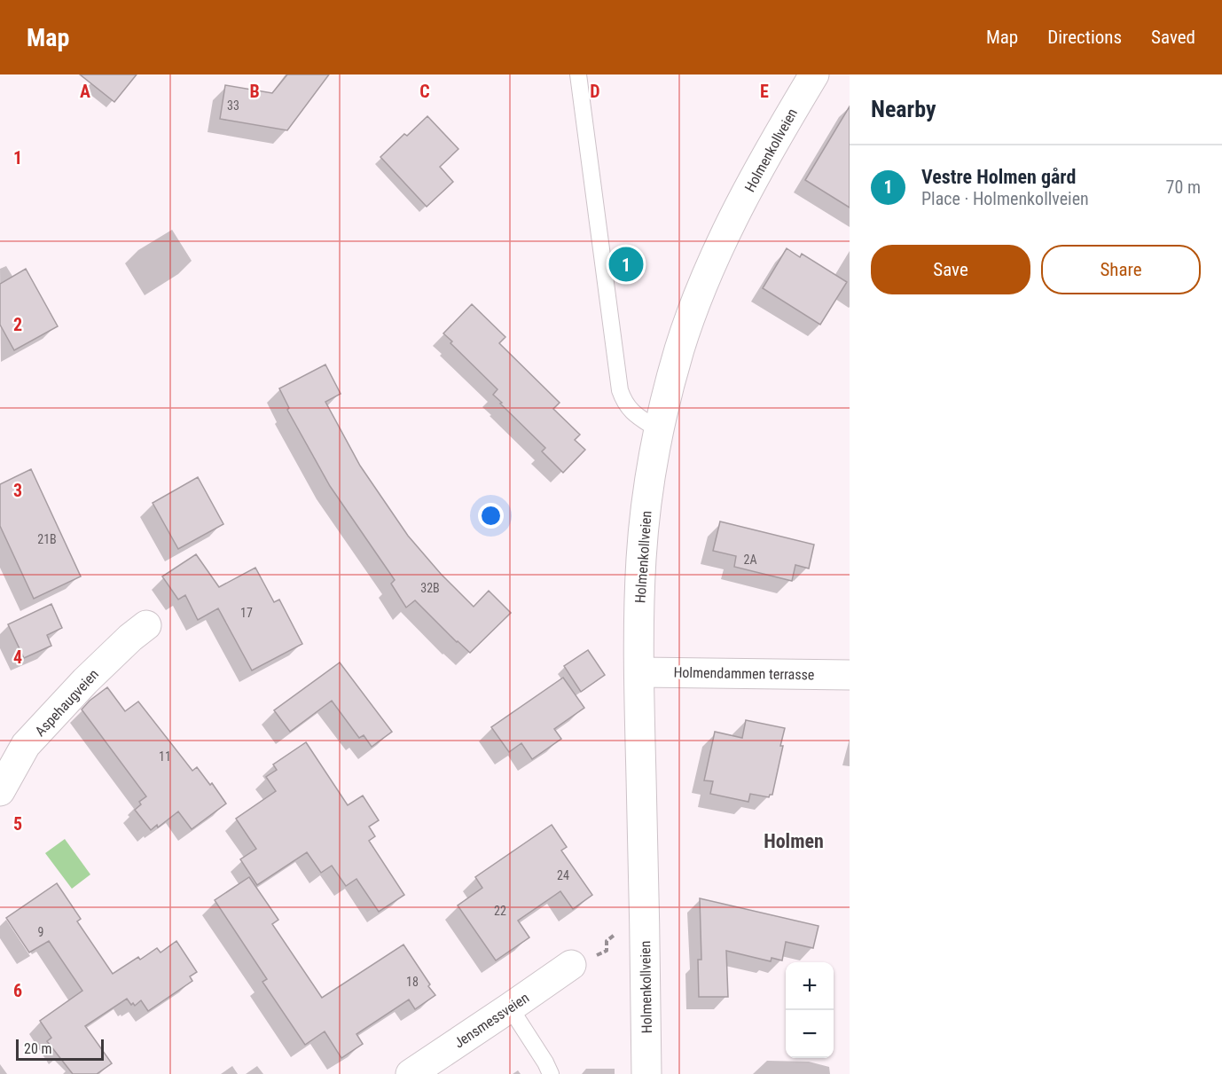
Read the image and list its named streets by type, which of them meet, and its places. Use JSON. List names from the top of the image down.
{
  "streets": {
    "main road": [
      "Holmenkollveien",
      "Holmendammen terrasse",
      "Aspehaugveien",
      "Jensmessveien"
    ]
  },
  "crossings": [
    ["Holmenkollveien", "Holmendammen terrasse"]
  ],
  "districts": ["Holmen"],
  "house_numbers": [
    "33",
    "21B",
    "2A",
    "32B",
    "17",
    "11",
    "24",
    "22",
    "9",
    "18"
  ],
  "scale_bar": "20 m",
  "page": {
    "header": "Map",
    "nav": ["Map", "Directions", "Saved"],
    "heading": "Nearby",
    "list": [
      {
        "mark": "1",
        "name": "Vestre Holmen gård",
        "note": "Place · Holmenkollveien",
        "value": "70 m"
      }
    ],
    "buttons": ["Save", "Share"],
    "pins": "1",
    "map_buttons": ["+", "−"],
    "scale": "20 m"
  },
  "grid": {
    "columns": [
      "A",
      "B",
      "C",
      "D",
      "E"
    ],
    "rows": [
      "1",
      "2",
      "3",
      "4",
      "5",
      "6"
    ]
  }
}
